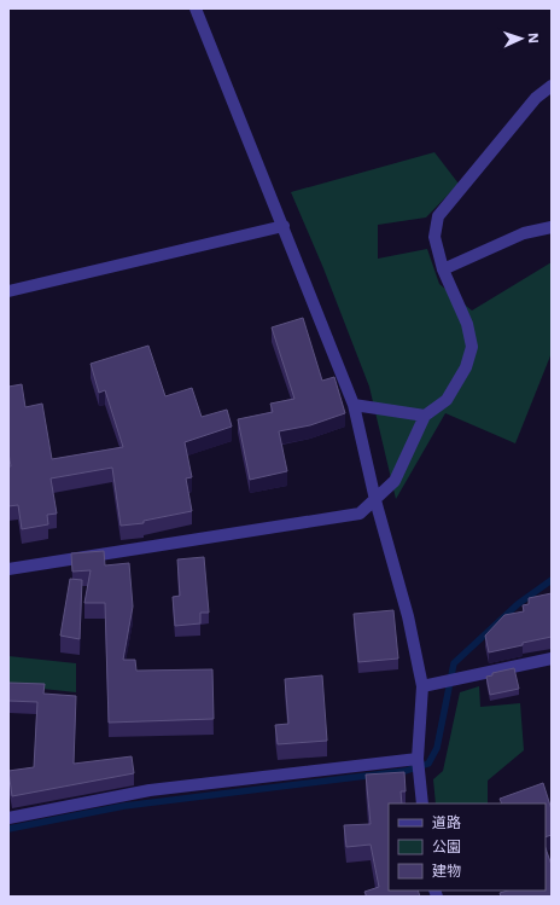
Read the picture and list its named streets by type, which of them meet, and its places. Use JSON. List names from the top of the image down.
{
  "legend": ["道路", "公園", "建物"],
  "north": "right"
}
